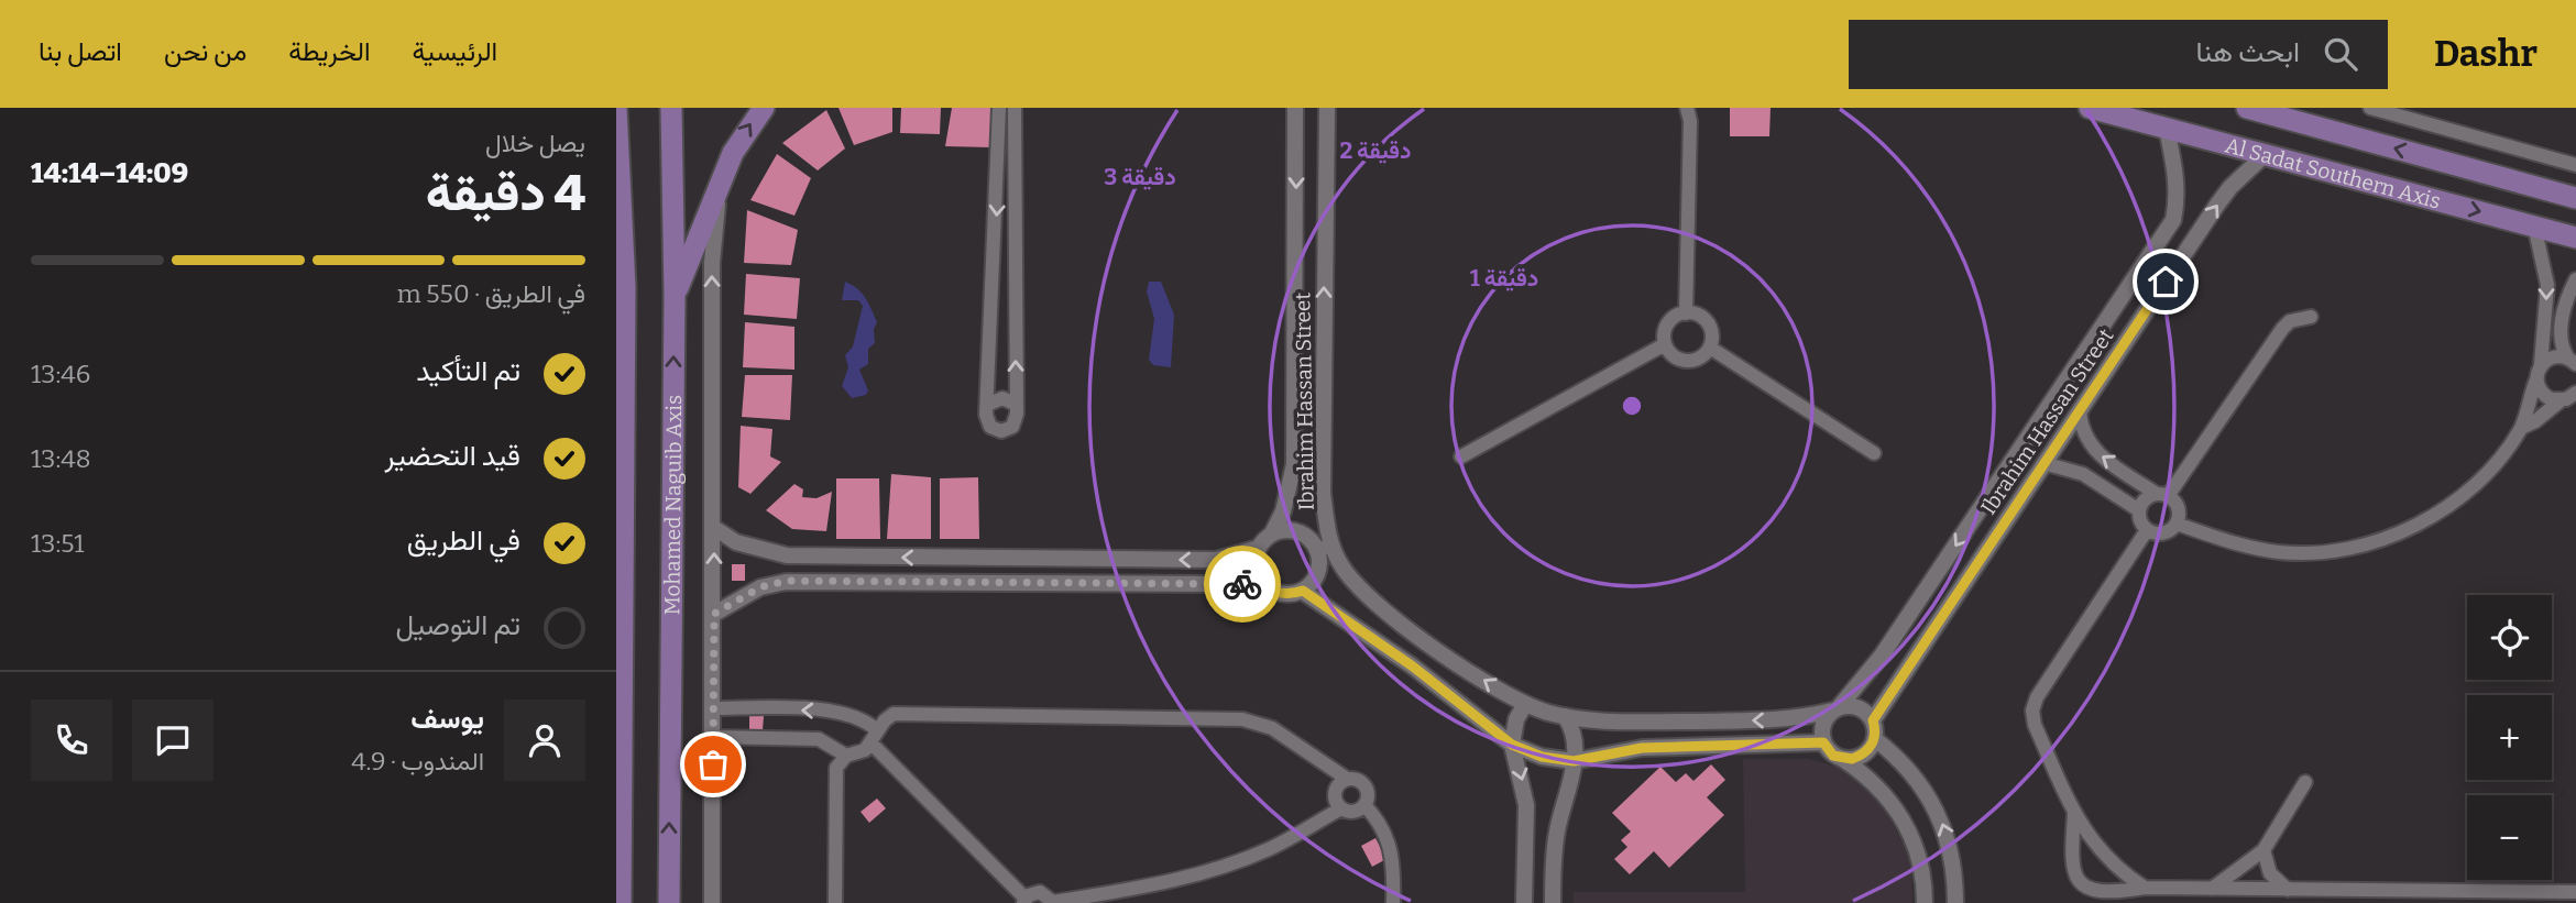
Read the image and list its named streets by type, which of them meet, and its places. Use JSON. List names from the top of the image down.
{
  "streets": {
    "main road": ["Al Sadat Southern Axis", "Mohamed Naguib Axis"],
    "street": ["Ibrahim Hassan Street"]
  },
  "crossings": [
    ["Al Sadat Southern Axis", "Ibrahim Hassan Street"]
  ],
  "page": {
    "header": "Dashr",
    "search": "ابحث هنا",
    "nav": [
      "الرئيسية",
      "الخريطة",
      "من نحن",
      "اتصل بنا"
    ],
    "heading": ["4 دقيقة", "يصل خلال", "14:09–14:14"],
    "panel": ["يوسف", "المندوب · 4.9"],
    "bar": "في الطريق · 550 m",
    "list": [
      ["تم التأكيد", "13:46"],
      ["قيد التحضير", "13:48"],
      ["في الطريق", "13:51"],
      "تم التوصيل"
    ],
    "map_buttons": ["+", "−"]
  },
  "rings": ["2 دقيقة", "3 دقيقة", "1 دقيقة"]
}
